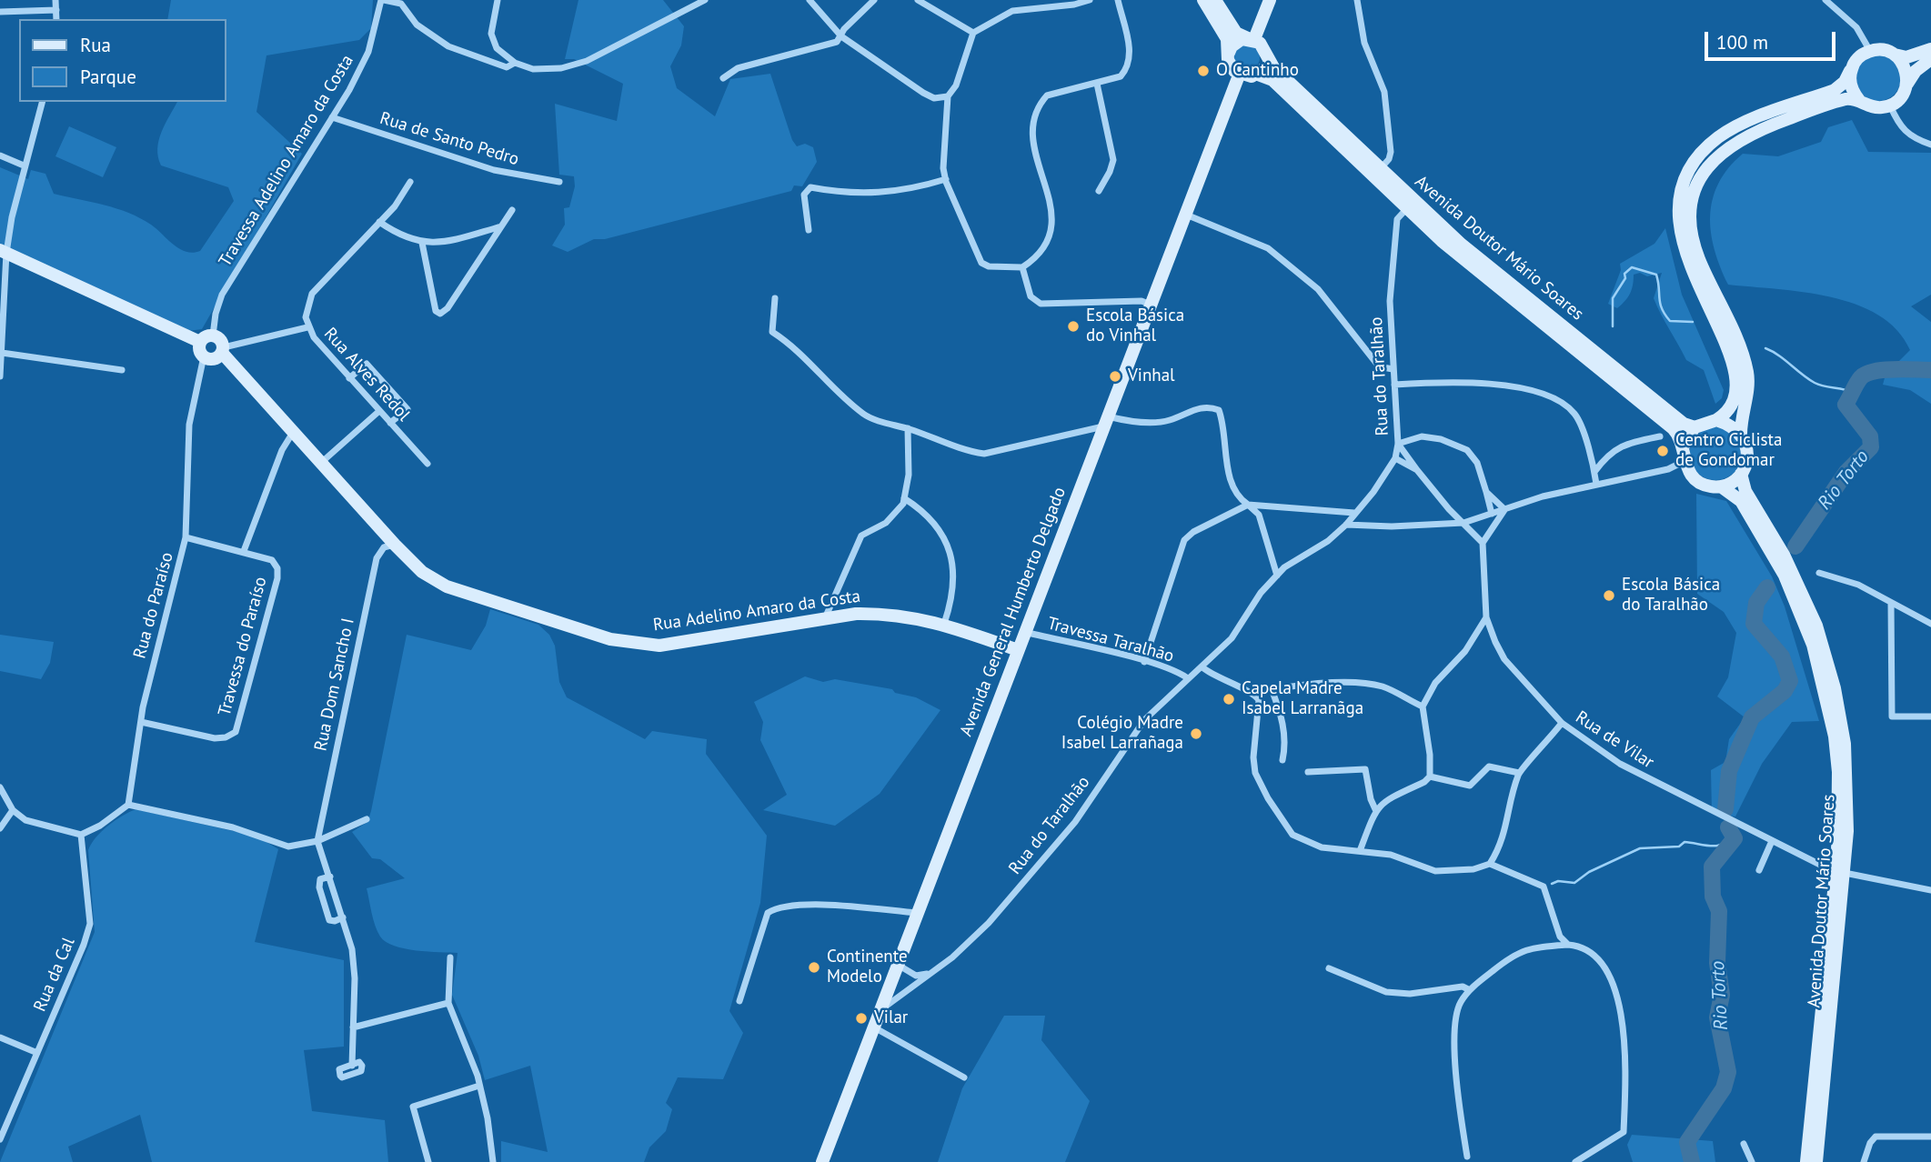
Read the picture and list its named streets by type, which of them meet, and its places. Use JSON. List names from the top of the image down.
{
  "streets": {
    "main road": ["Avenida Doutor Mário Soares", "Rua Adelino Amaro da Costa", "Avenida General Humberto Delgado"],
    "street": [
      "Rua de Santo Pedro",
      "Travessa Adelino Amaro da Costa",
      "Rua Alves Redol",
      "Rua do Taralhão",
      "Rua do Paraíso",
      "Travessa Taralhão",
      "Travessa do Paraíso",
      "Rua Dom Sancho I",
      "Rua de Vilar",
      "Rua da Cal"
    ]
  },
  "crossings": [
    ["Rua de Santo Pedro", "Travessa Adelino Amaro da Costa"],
    ["Travessa Adelino Amaro da Costa", "Rua do Paraíso"],
    ["Travessa Adelino Amaro da Costa", "Rua Adelino Amaro da Costa"],
    ["Avenida Doutor Mário Soares", "Rua do Taralhão"],
    ["Avenida Doutor Mário Soares", "Avenida General Humberto Delgado"],
    ["Avenida Doutor Mário Soares", "Rua de Vilar"],
    ["Rua do Taralhão", "Avenida General Humberto Delgado"],
    ["Rua do Taralhão", "Travessa Taralhão"],
    ["Rua do Paraíso", "Rua Adelino Amaro da Costa"],
    ["Rua do Paraíso", "Travessa do Paraíso"],
    ["Rua Adelino Amaro da Costa", "Avenida General Humberto Delgado"],
    ["Rua Adelino Amaro da Costa", "Rua Dom Sancho I"],
    ["Avenida General Humberto Delgado", "Travessa Taralhão"]
  ],
  "water": ["Rio Torto"],
  "places": [
    "O Cantinho",
    "Escola Básica do Vinhal",
    "Vinhal",
    "Centro Ciclista de Gondomar",
    "Escola Básica do Taralhão",
    "Capela Madre Isabel Larranãga",
    "Colégio Madre Isabel Larrañaga",
    "Continente Modelo",
    "Vilar"
  ],
  "legend": ["Rua", "Parque"],
  "scale_bar": "100 m"
}
